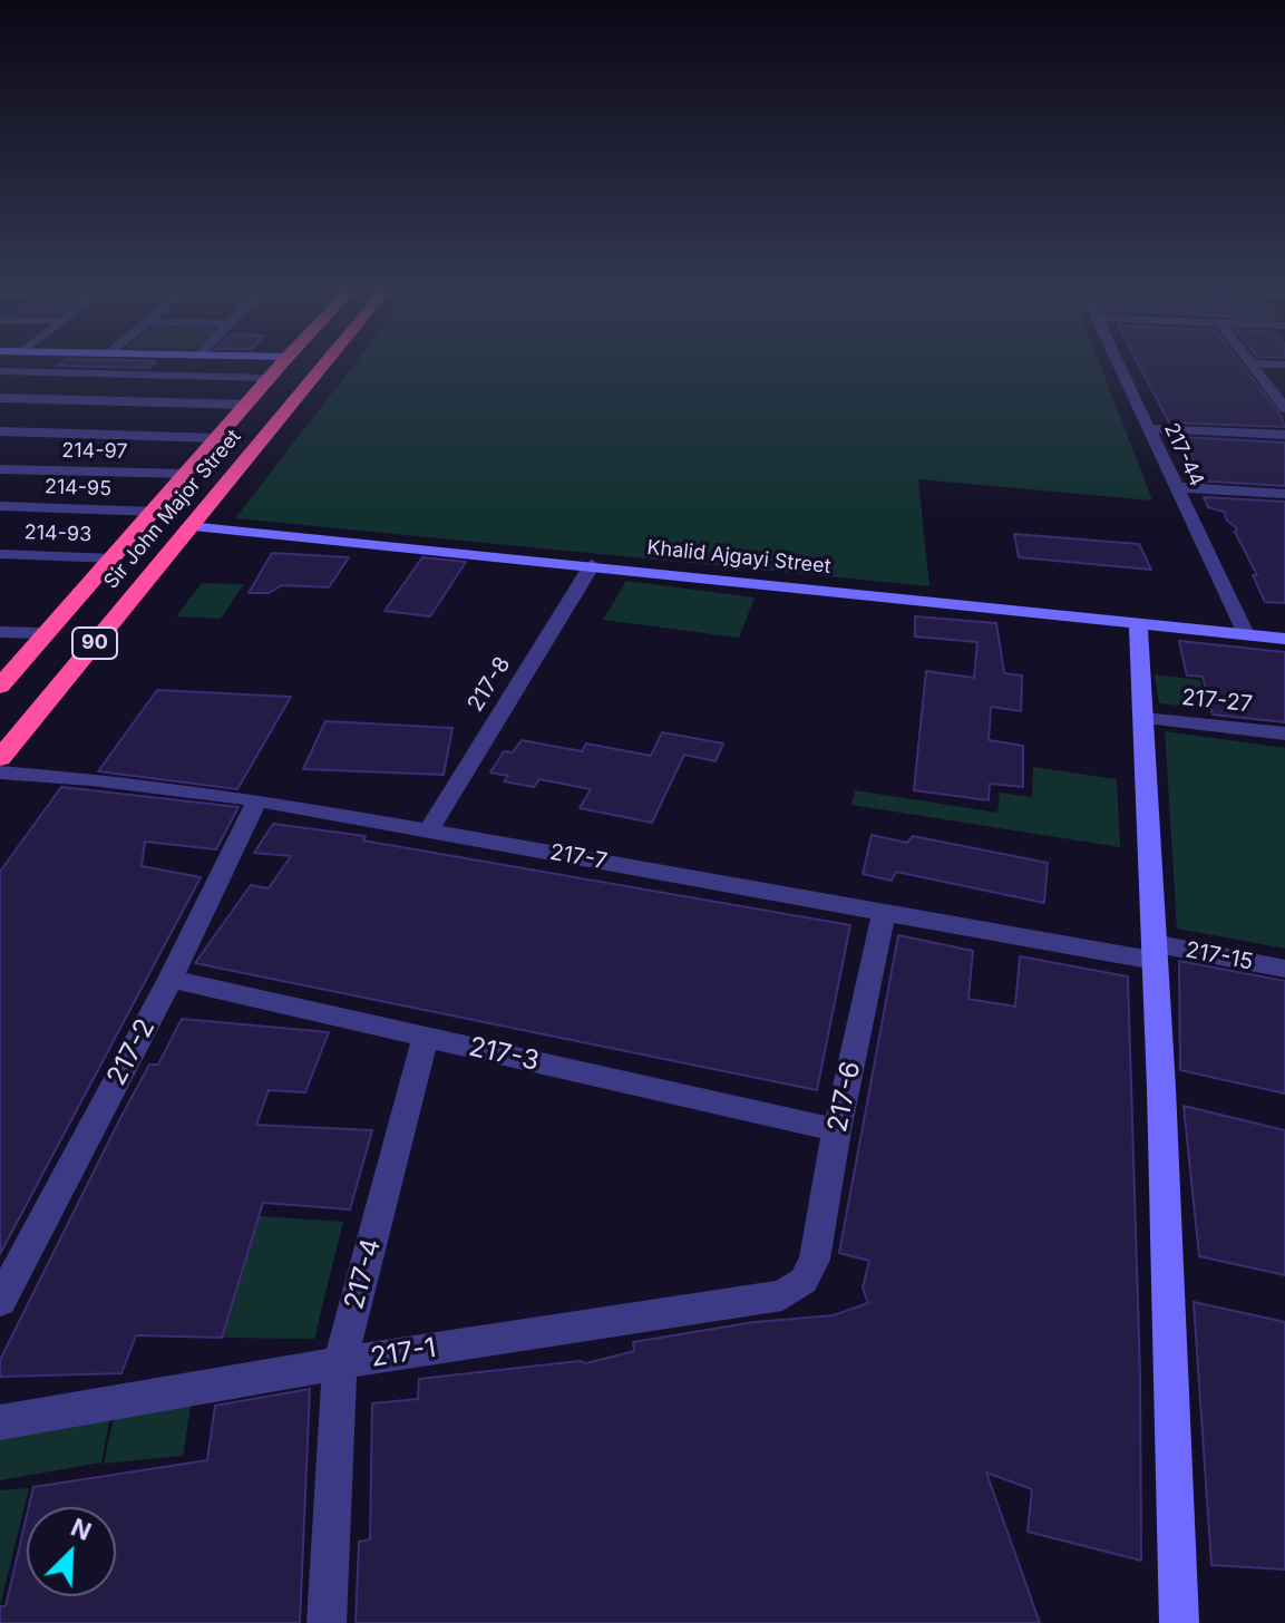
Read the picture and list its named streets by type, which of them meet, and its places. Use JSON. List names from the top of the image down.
{
  "streets": {
    "highway": ["Sir John Major Street", "90"],
    "street": [
      "214-97",
      "217-44",
      "214-95",
      "214-93",
      "Khalid Ajgayi Street",
      "217-8",
      "217-27",
      "217-7",
      "217-15",
      "217-2",
      "217-3",
      "217-6",
      "217-4",
      "217-1"
    ]
  },
  "crossings": [
    ["214-97", "214-95"],
    ["214-97", "Sir John Major Street"],
    ["217-44", "Khalid Ajgayi Street"],
    ["214-95", "Sir John Major Street"],
    ["Sir John Major Street", "214-93"],
    ["Sir John Major Street", "Khalid Ajgayi Street"],
    ["Khalid Ajgayi Street", "217-8"],
    ["217-8", "217-7"],
    ["217-7", "217-15"],
    ["217-7", "217-2"],
    ["217-7", "217-6"],
    ["217-2", "217-3"],
    ["217-3", "217-6"],
    ["217-3", "217-4"],
    ["217-6", "217-1"],
    ["217-4", "217-1"]
  ],
  "north": "top right"
}
